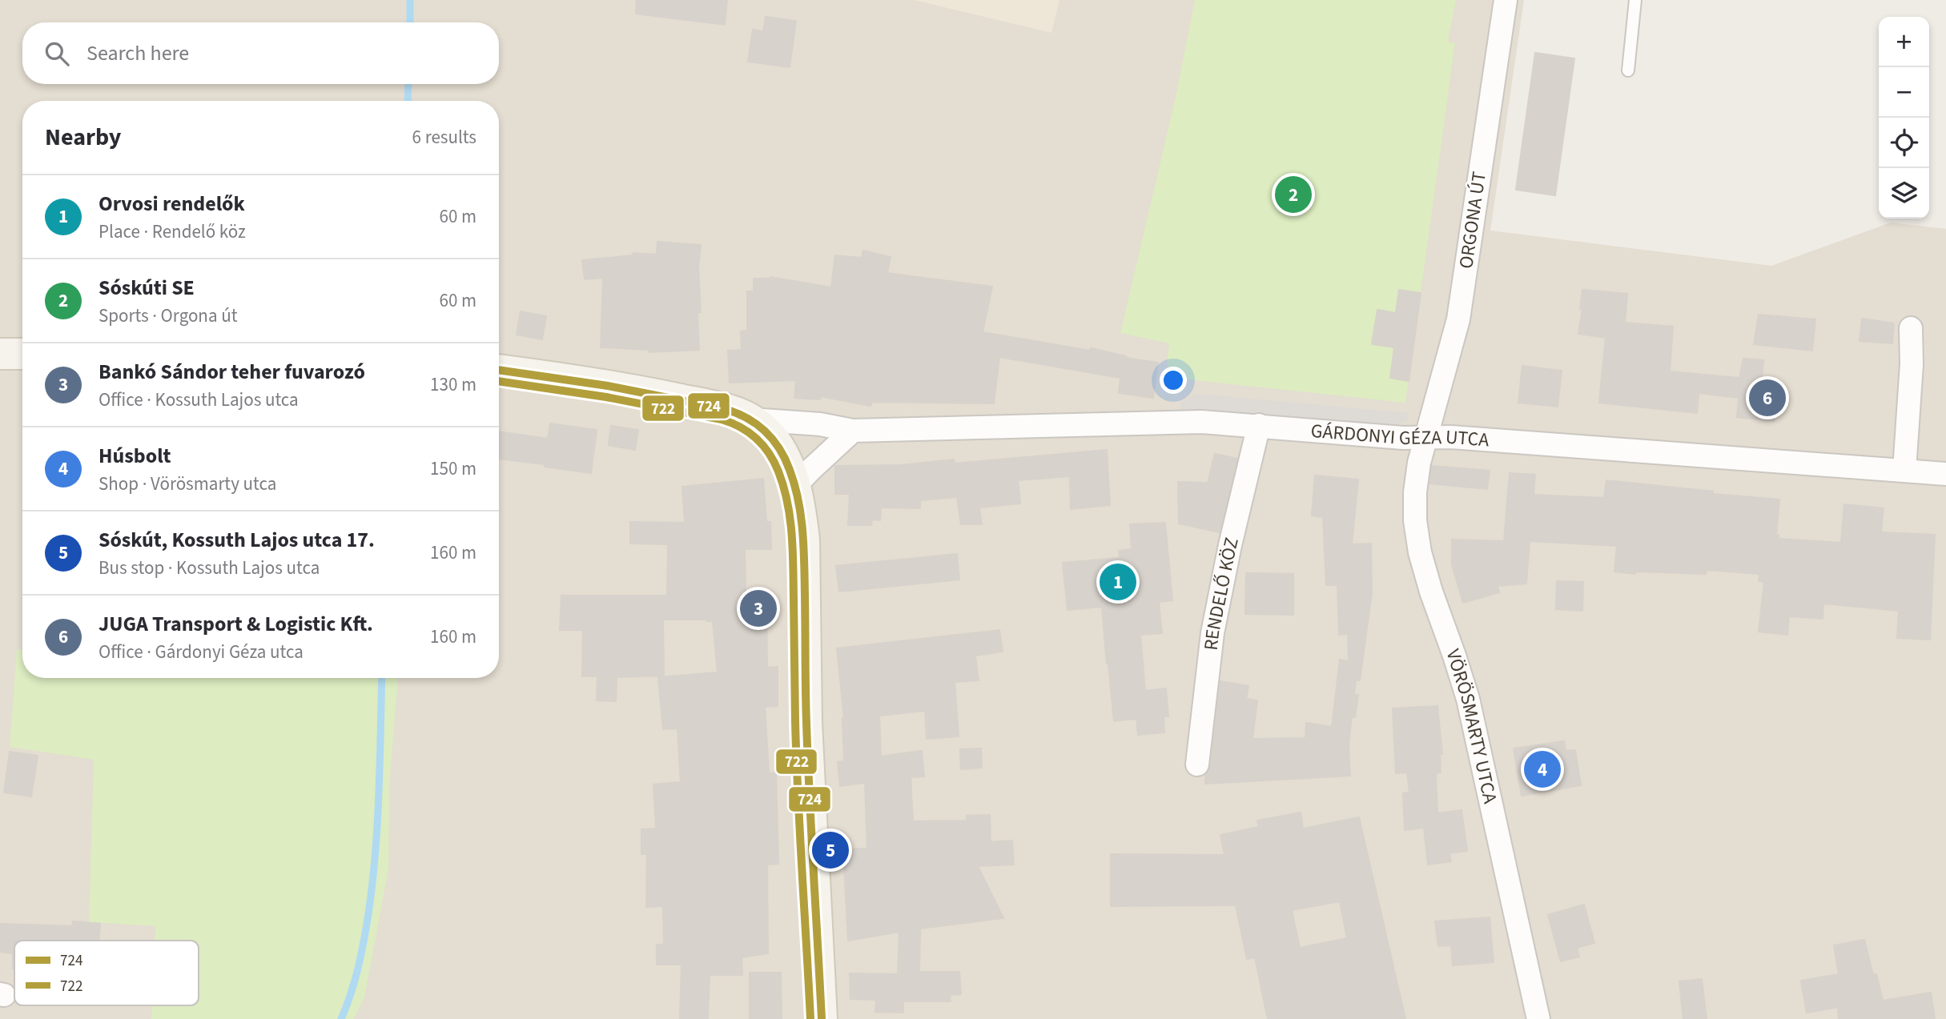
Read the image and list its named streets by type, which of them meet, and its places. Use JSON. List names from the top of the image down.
{
  "streets": {
    "street": [
      "ORGONA ÚT",
      "GÁRDONYI GÉZA UTCA",
      "RENDELŐ KÖZ",
      "VÖRÖSMARTY UTCA"
    ]
  },
  "crossings": [
    ["ORGONA ÚT", "GÁRDONYI GÉZA UTCA"],
    ["ORGONA ÚT", "VÖRÖSMARTY UTCA"],
    ["GÁRDONYI GÉZA UTCA", "RENDELŐ KÖZ"],
    ["GÁRDONYI GÉZA UTCA", "VÖRÖSMARTY UTCA"]
  ],
  "lines": ["transit line 724", "transit line 722"],
  "legend": ["724", "722"],
  "page": {
    "map_buttons": ["+", "−"],
    "search": "Search here",
    "heading": ["Nearby", "6 results"],
    "pins": [
      "2",
      "6",
      "1",
      "3",
      "4",
      "5"
    ],
    "list": [
      {
        "mark": "1",
        "name": "Orvosi rendelők",
        "note": "Place · Rendelő köz",
        "value": "60 m"
      },
      {
        "mark": "2",
        "name": "Sóskúti SE",
        "note": "Sports · Orgona út",
        "value": "60 m"
      },
      {
        "mark": "3",
        "name": "Bankó Sándor teher fuvarozó",
        "note": "Office · Kossuth Lajos utca",
        "value": "130 m"
      },
      {
        "mark": "4",
        "name": "Húsbolt",
        "note": "Shop · Vörösmarty utca",
        "value": "150 m"
      },
      {
        "mark": "5",
        "name": "Sóskút, Kossuth Lajos utca 17.",
        "note": "Bus stop · Kossuth Lajos utca",
        "value": "160 m"
      },
      {
        "mark": "6",
        "name": "JUGA Transport & Logistic Kft.",
        "note": "Office · Gárdonyi Géza utca",
        "value": "160 m"
      }
    ]
  }
}
